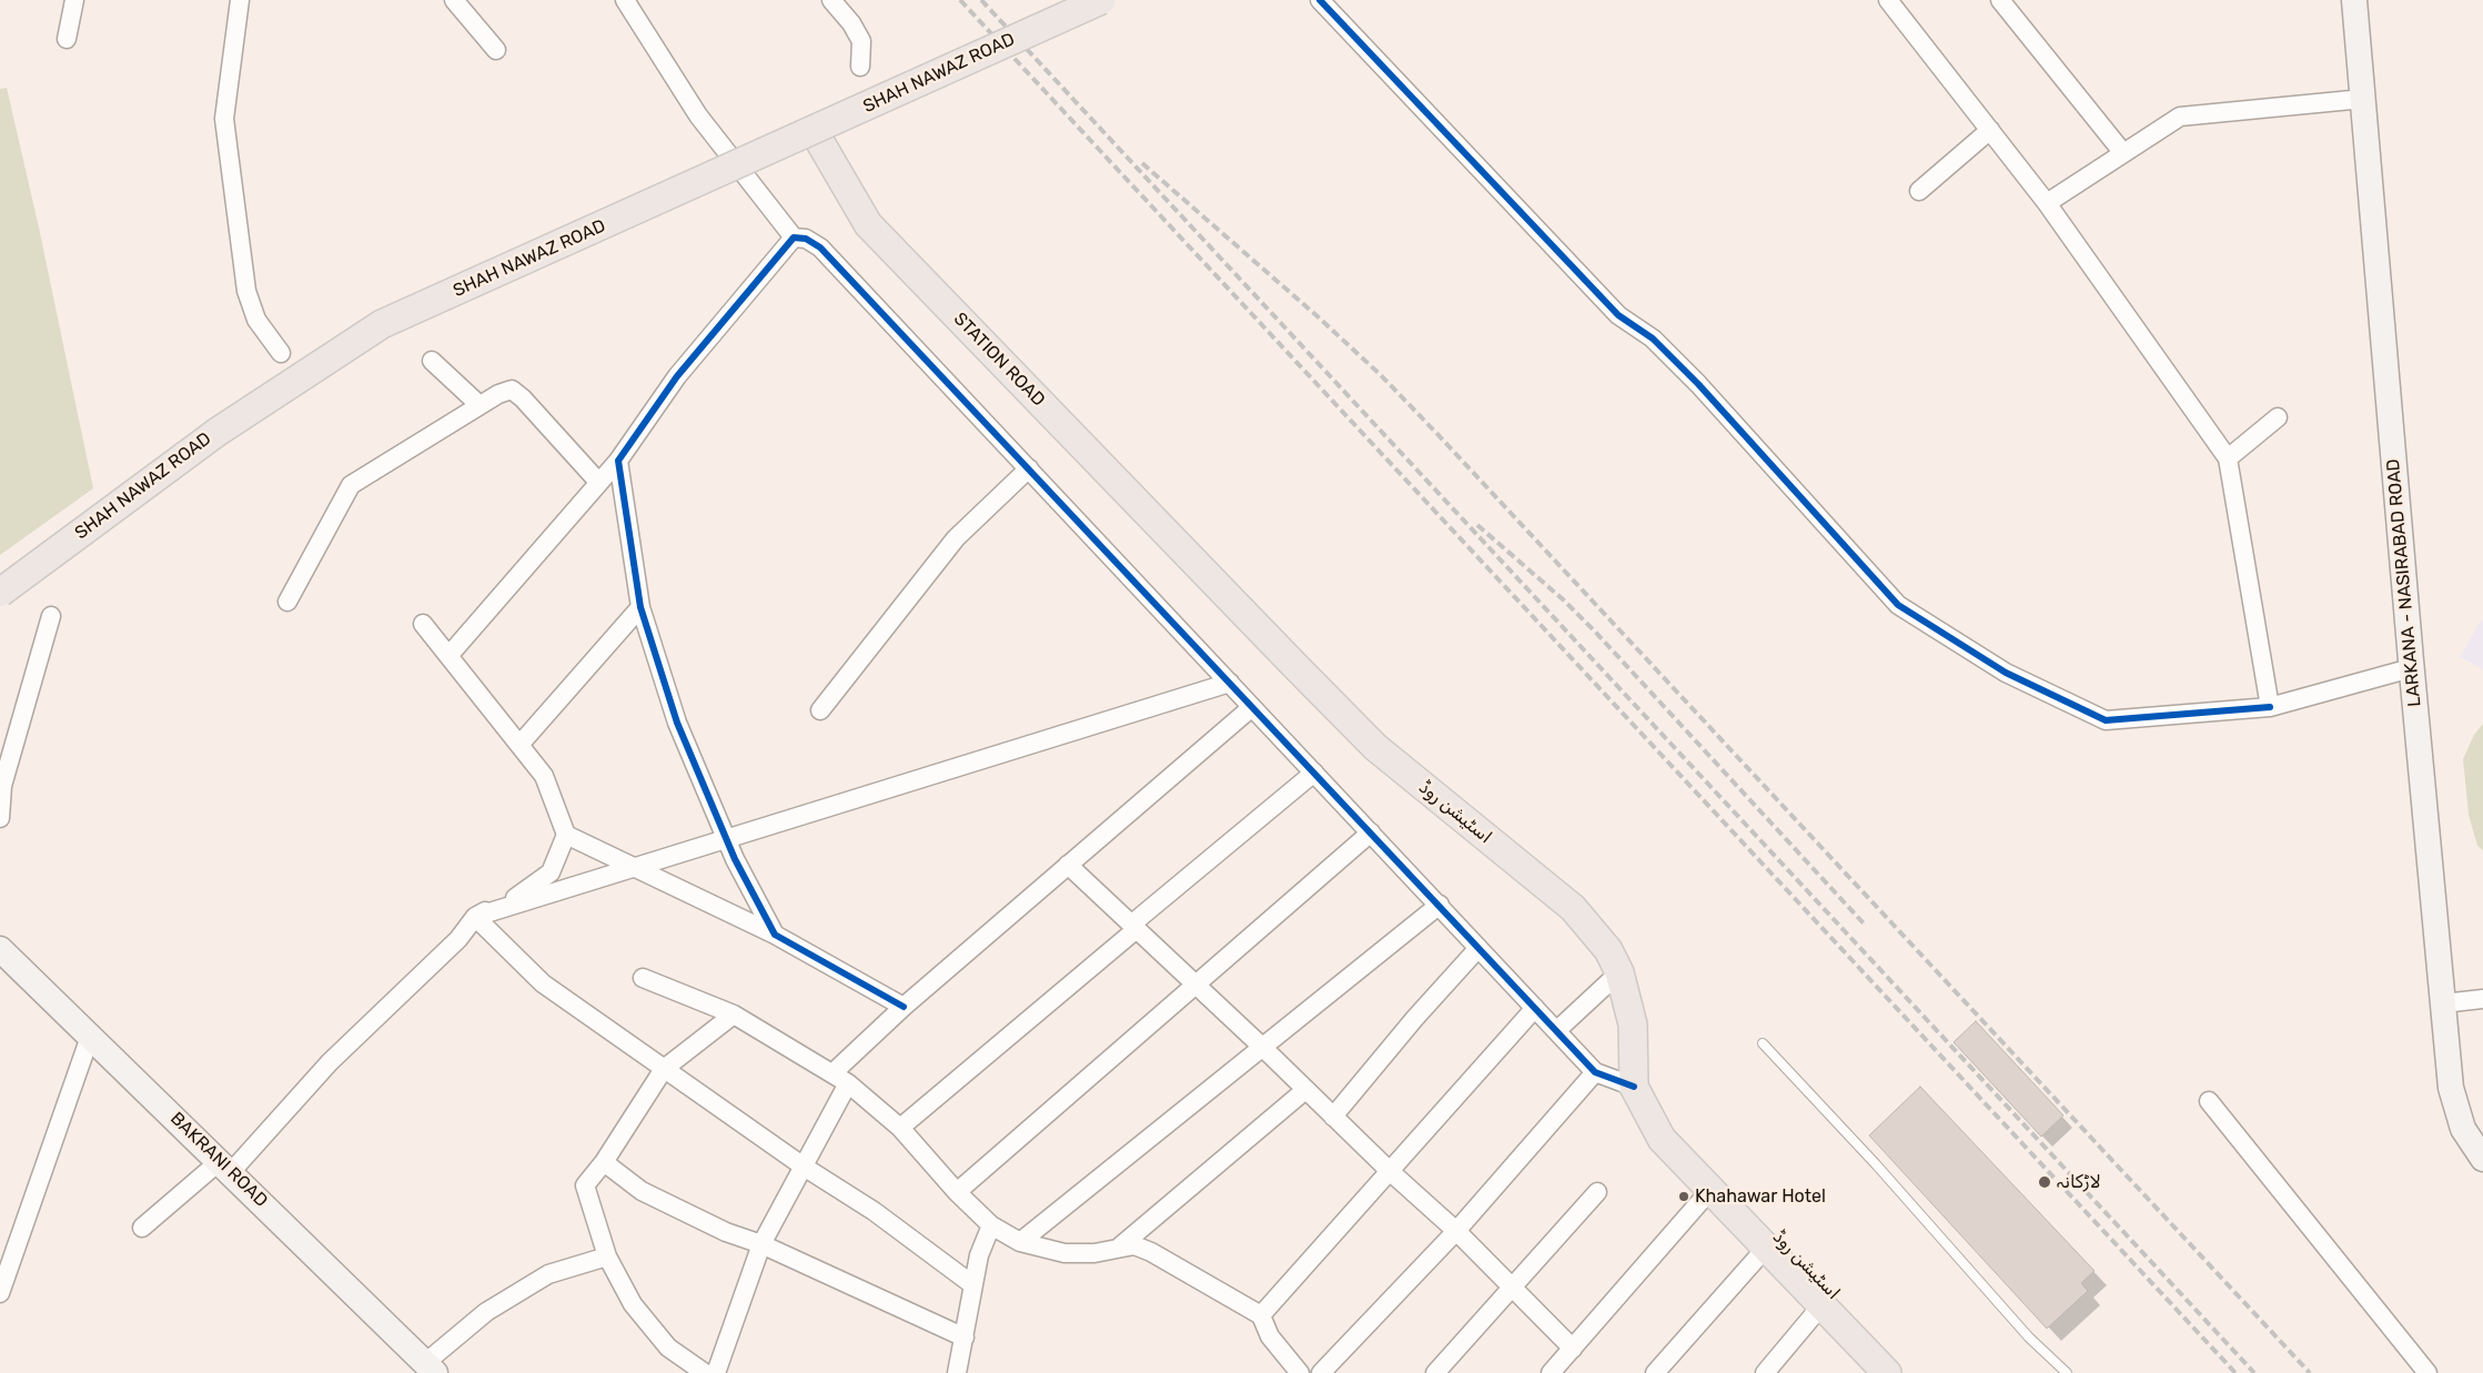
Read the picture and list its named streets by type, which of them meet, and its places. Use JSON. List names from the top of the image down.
{
  "streets": {
    "main road": [
      "SHAH NAWAZ ROAD",
      "STATION ROAD",
      "LARKANA - NASIRABAD ROAD",
      "اسٹیشن روڈ",
      "BAKRANI ROAD"
    ]
  },
  "crossings": [
    ["SHAH NAWAZ ROAD", "STATION ROAD"],
    ["STATION ROAD", "اسٹیشن روڈ"]
  ],
  "places": ["لاڑکانہ", "Khahawar Hotel"]
}
